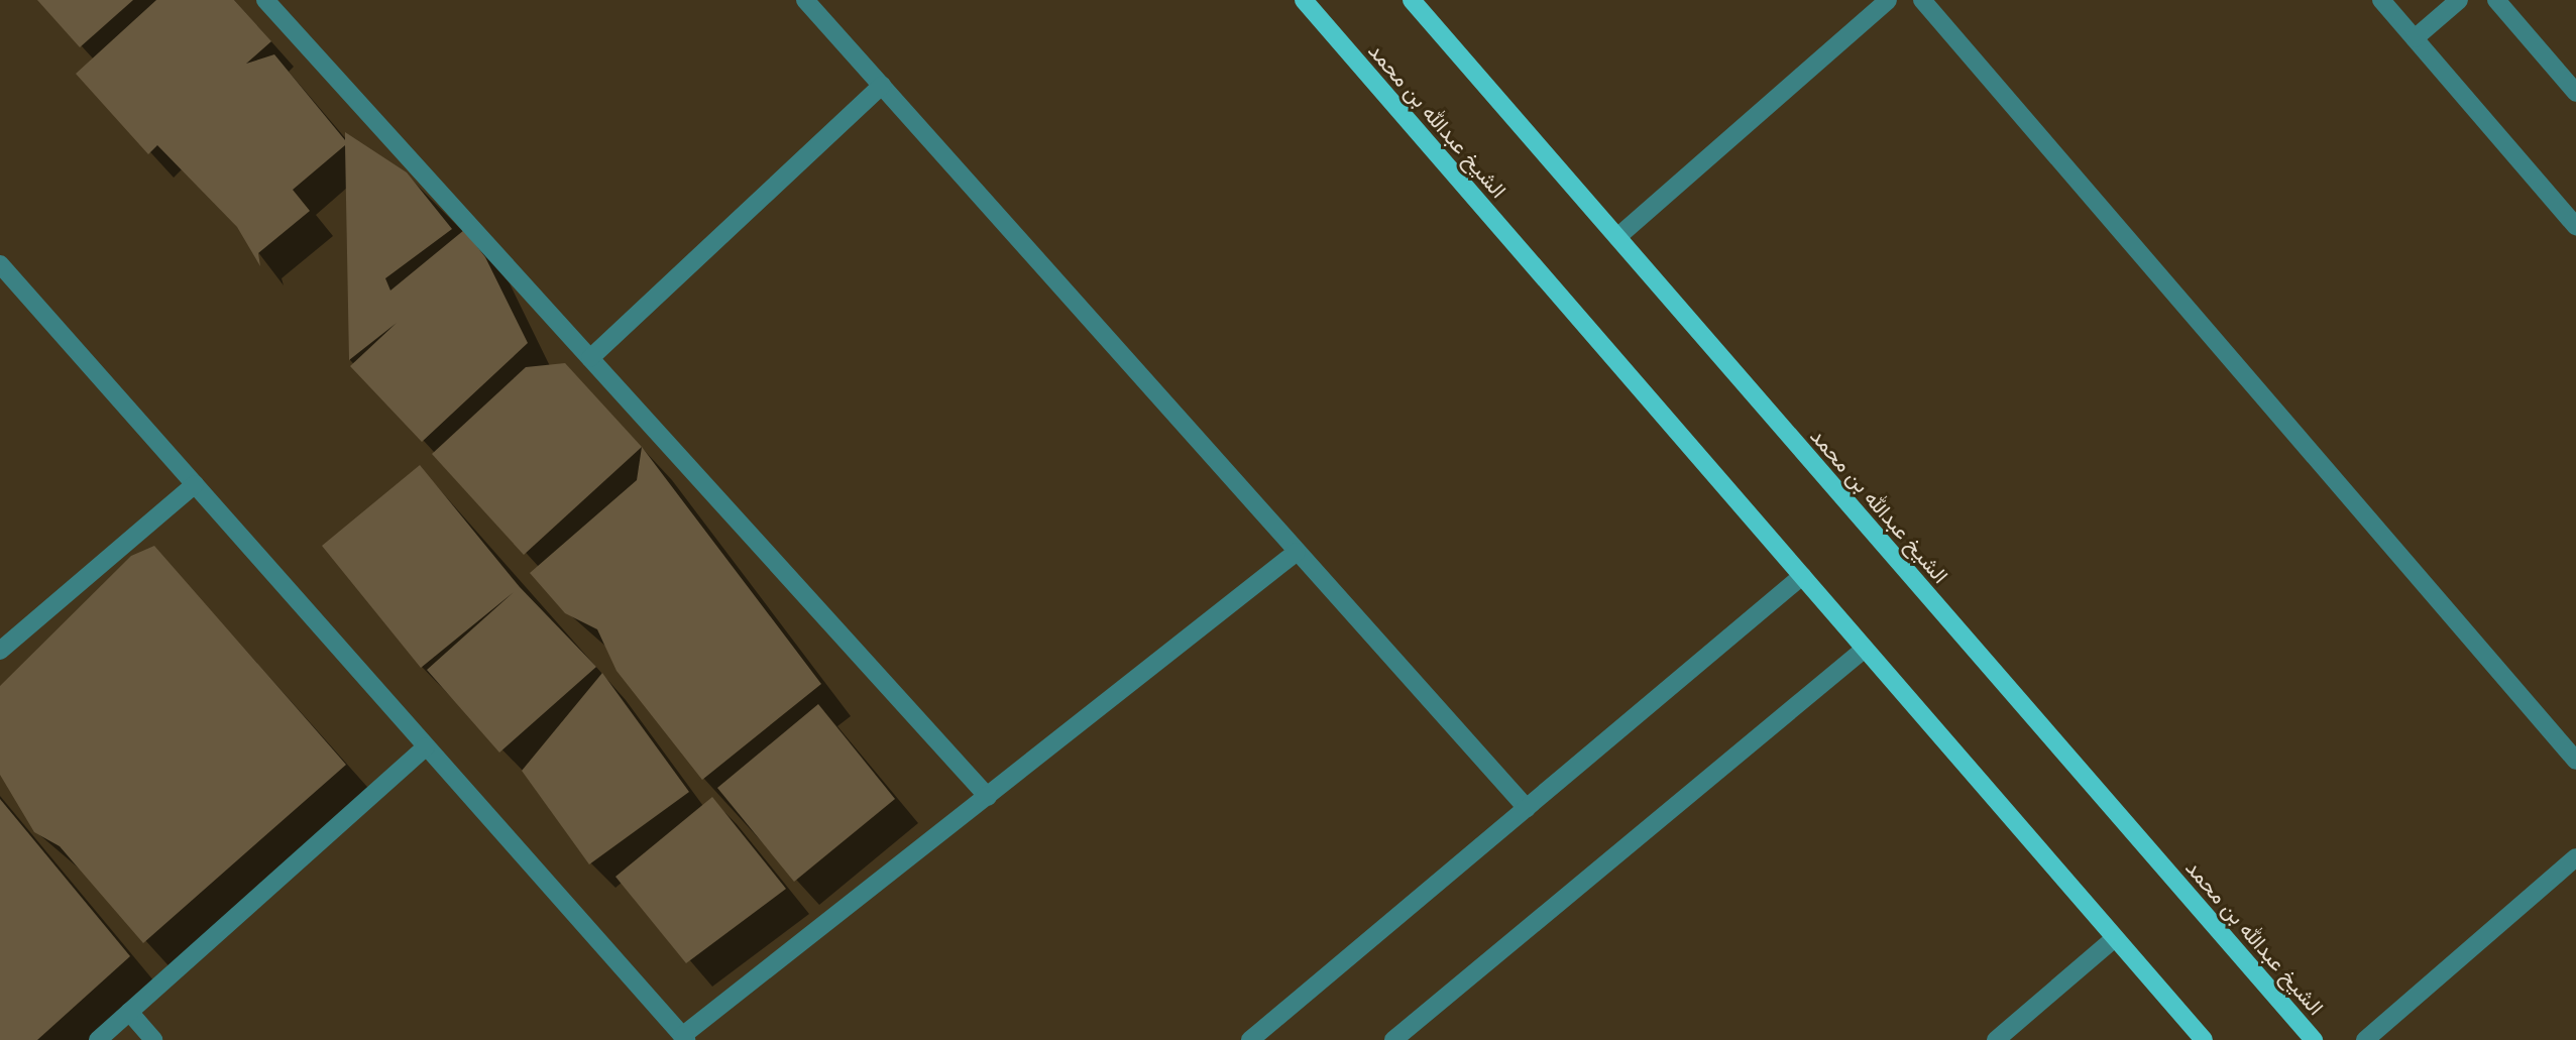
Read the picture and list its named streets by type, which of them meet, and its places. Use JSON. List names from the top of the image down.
{
  "streets": {
    "main road": ["الشيخ عبدالله بن محمد"]
  }
}
